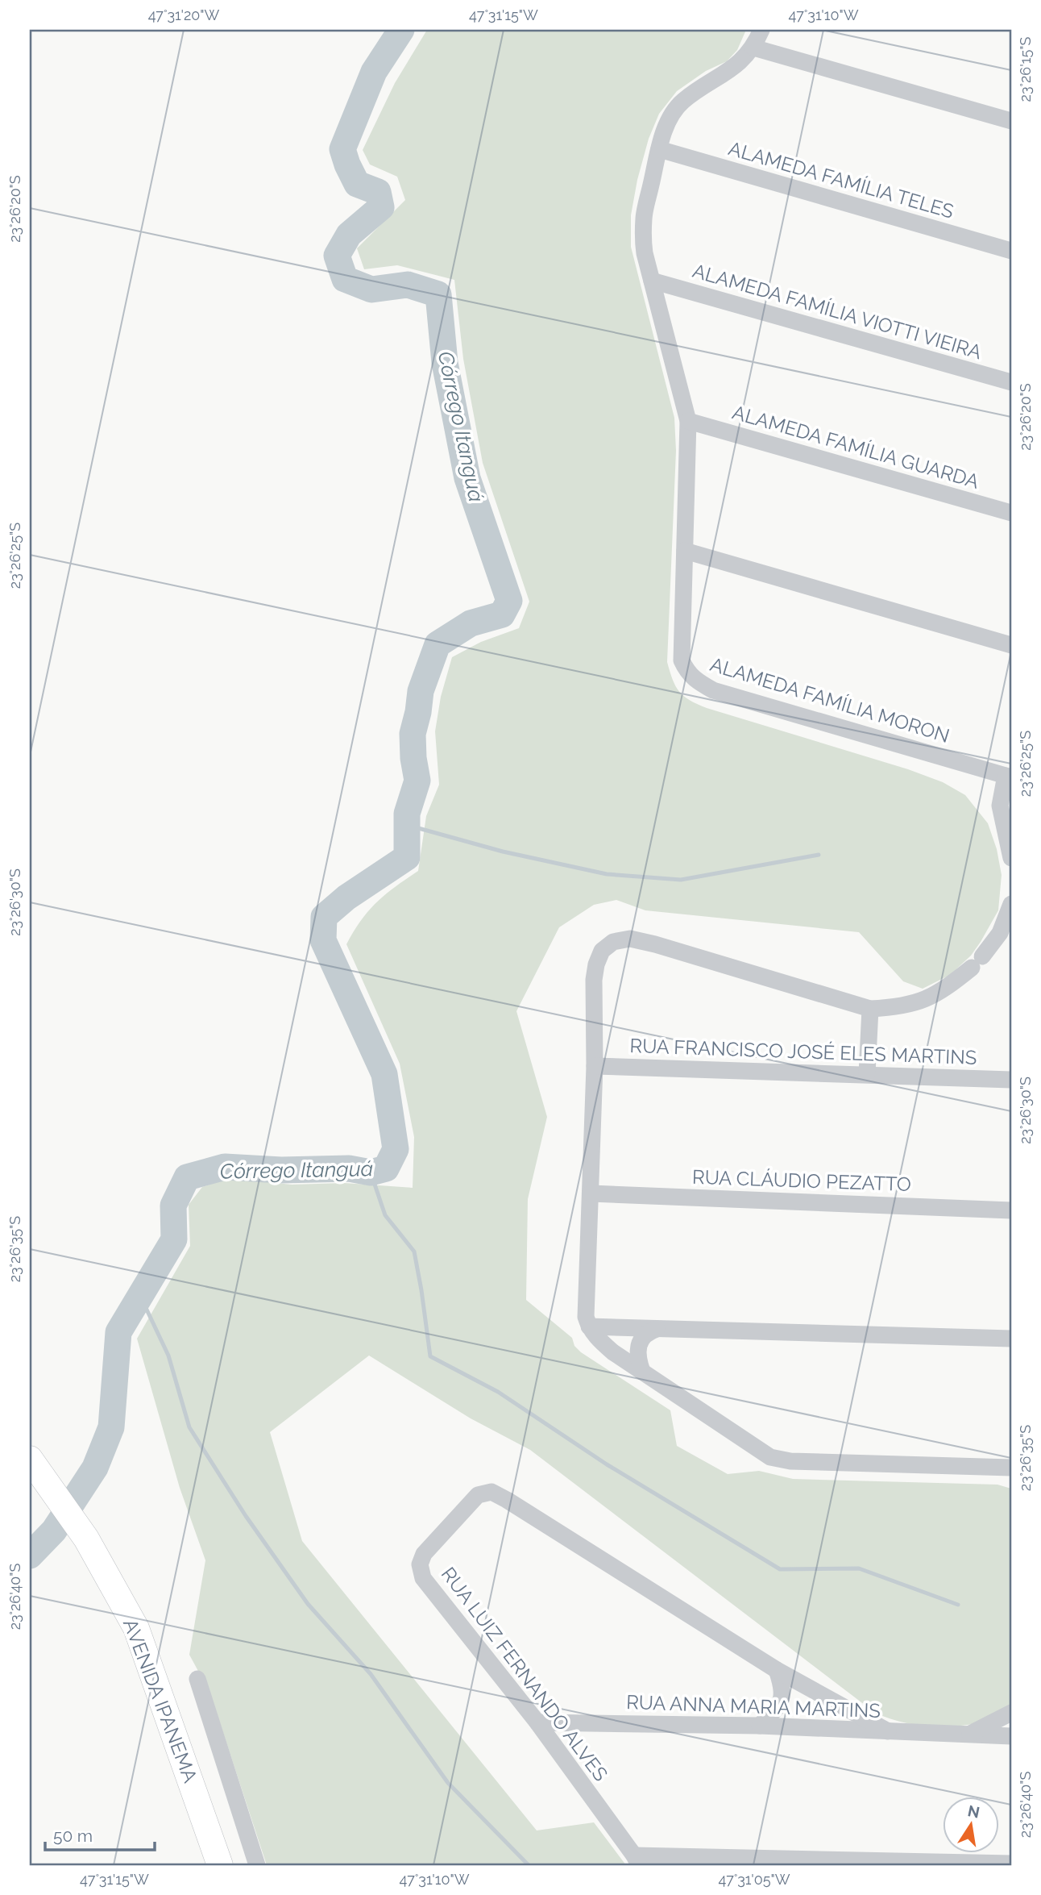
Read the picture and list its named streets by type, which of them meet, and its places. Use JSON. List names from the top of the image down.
{
  "streets": {
    "main road": ["AVENIDA IPANEMA"],
    "street": [
      "ALAMEDA FAMÍLIA TELES",
      "ALAMEDA FAMÍLIA VIOTTI VIEIRA",
      "ALAMEDA FAMÍLIA GUARDA",
      "ALAMEDA FAMÍLIA MORON",
      "RUA FRANCISCO JOSÉ ELES MARTINS",
      "RUA CLÁUDIO PEZATTO",
      "RUA LUIZ FERNANDO ALVES",
      "RUA ANNA MARIA MARTINS"
    ]
  },
  "crossings": [
    ["ALAMEDA FAMÍLIA TELES", "ALAMEDA FAMÍLIA MORON"],
    ["ALAMEDA FAMÍLIA VIOTTI VIEIRA", "ALAMEDA FAMÍLIA MORON"],
    ["ALAMEDA FAMÍLIA GUARDA", "ALAMEDA FAMÍLIA MORON"],
    ["RUA LUIZ FERNANDO ALVES", "RUA ANNA MARIA MARTINS"]
  ],
  "water": ["Córrego Itanguá"],
  "scale_bar": "50 m",
  "north": "top",
  "coordinates": [
    "47°31'20\"W",
    "47°31'15\"W",
    "47°31'10\"W",
    "23°26'15\"S",
    "23°26'20\"S",
    "23°26'25\"S",
    "23°26'30\"S",
    "23°26'35\"S",
    "23°26'40\"S",
    "47°31'05\"W"
  ]
}
